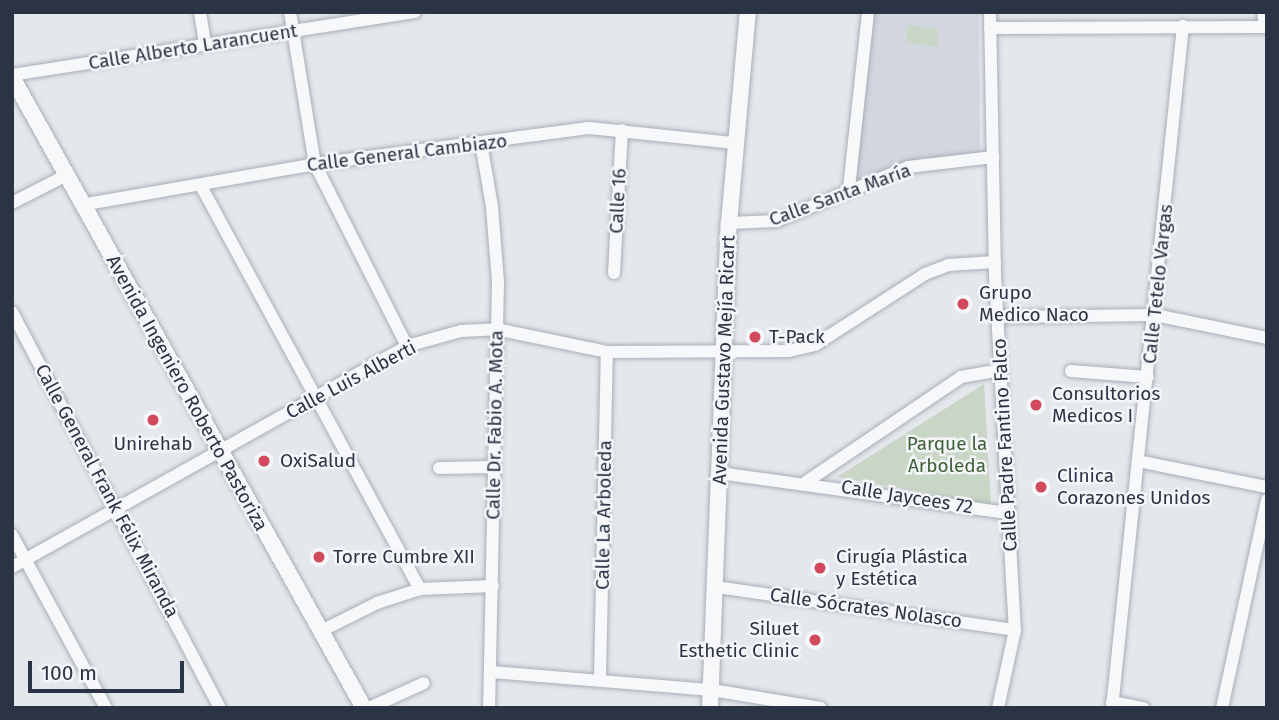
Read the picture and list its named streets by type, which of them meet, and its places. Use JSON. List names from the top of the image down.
{
  "streets": {
    "street": [
      "Calle Alberto Larancuent",
      "Calle General Cambiazo",
      "Calle Santa María",
      "Calle 16",
      "Calle Tetelo Vargas",
      "Avenida Gustavo Mejía Ricart",
      "Calle Luis Alberti",
      "Avenida Ingeniero Roberto Pastoriza",
      "Calle Dr. Fabio A. Mota",
      "Calle Padre Fantino Falco",
      "Calle General Frank Félix Miranda",
      "Calle Jaycees 72",
      "Calle La Arboleda",
      "Calle Sócrates Nolasco"
    ]
  },
  "crossings": [
    ["Calle Alberto Larancuent", "Avenida Ingeniero Roberto Pastoriza"],
    ["Calle General Cambiazo", "Calle 16"],
    ["Calle General Cambiazo", "Avenida Gustavo Mejía Ricart"],
    ["Calle General Cambiazo", "Avenida Ingeniero Roberto Pastoriza"],
    ["Calle General Cambiazo", "Calle Dr. Fabio A. Mota"],
    ["Calle Santa María", "Avenida Gustavo Mejía Ricart"],
    ["Calle Santa María", "Calle Padre Fantino Falco"],
    ["Avenida Gustavo Mejía Ricart", "Calle Luis Alberti"],
    ["Avenida Gustavo Mejía Ricart", "Calle Jaycees 72"],
    ["Avenida Gustavo Mejía Ricart", "Calle Sócrates Nolasco"],
    ["Calle Luis Alberti", "Avenida Ingeniero Roberto Pastoriza"],
    ["Calle Luis Alberti", "Calle Dr. Fabio A. Mota"],
    ["Calle Luis Alberti", "Calle Padre Fantino Falco"],
    ["Calle Luis Alberti", "Calle General Frank Félix Miranda"],
    ["Calle Luis Alberti", "Calle La Arboleda"],
    ["Calle Padre Fantino Falco", "Calle Jaycees 72"],
    ["Calle Padre Fantino Falco", "Calle Sócrates Nolasco"]
  ],
  "parks": ["Parque la Arboleda"],
  "places": [
    "Grupo Medico Naco",
    "T-Pack",
    "Consultorios Medicos I",
    "Unirehab",
    "OxiSalud",
    "Clinica Corazones Unidos",
    "Torre Cumbre XII",
    "Cirugía Plástica y Estética",
    "Siluet Esthetic Clinic"
  ],
  "scale_bar": "100 m"
}
